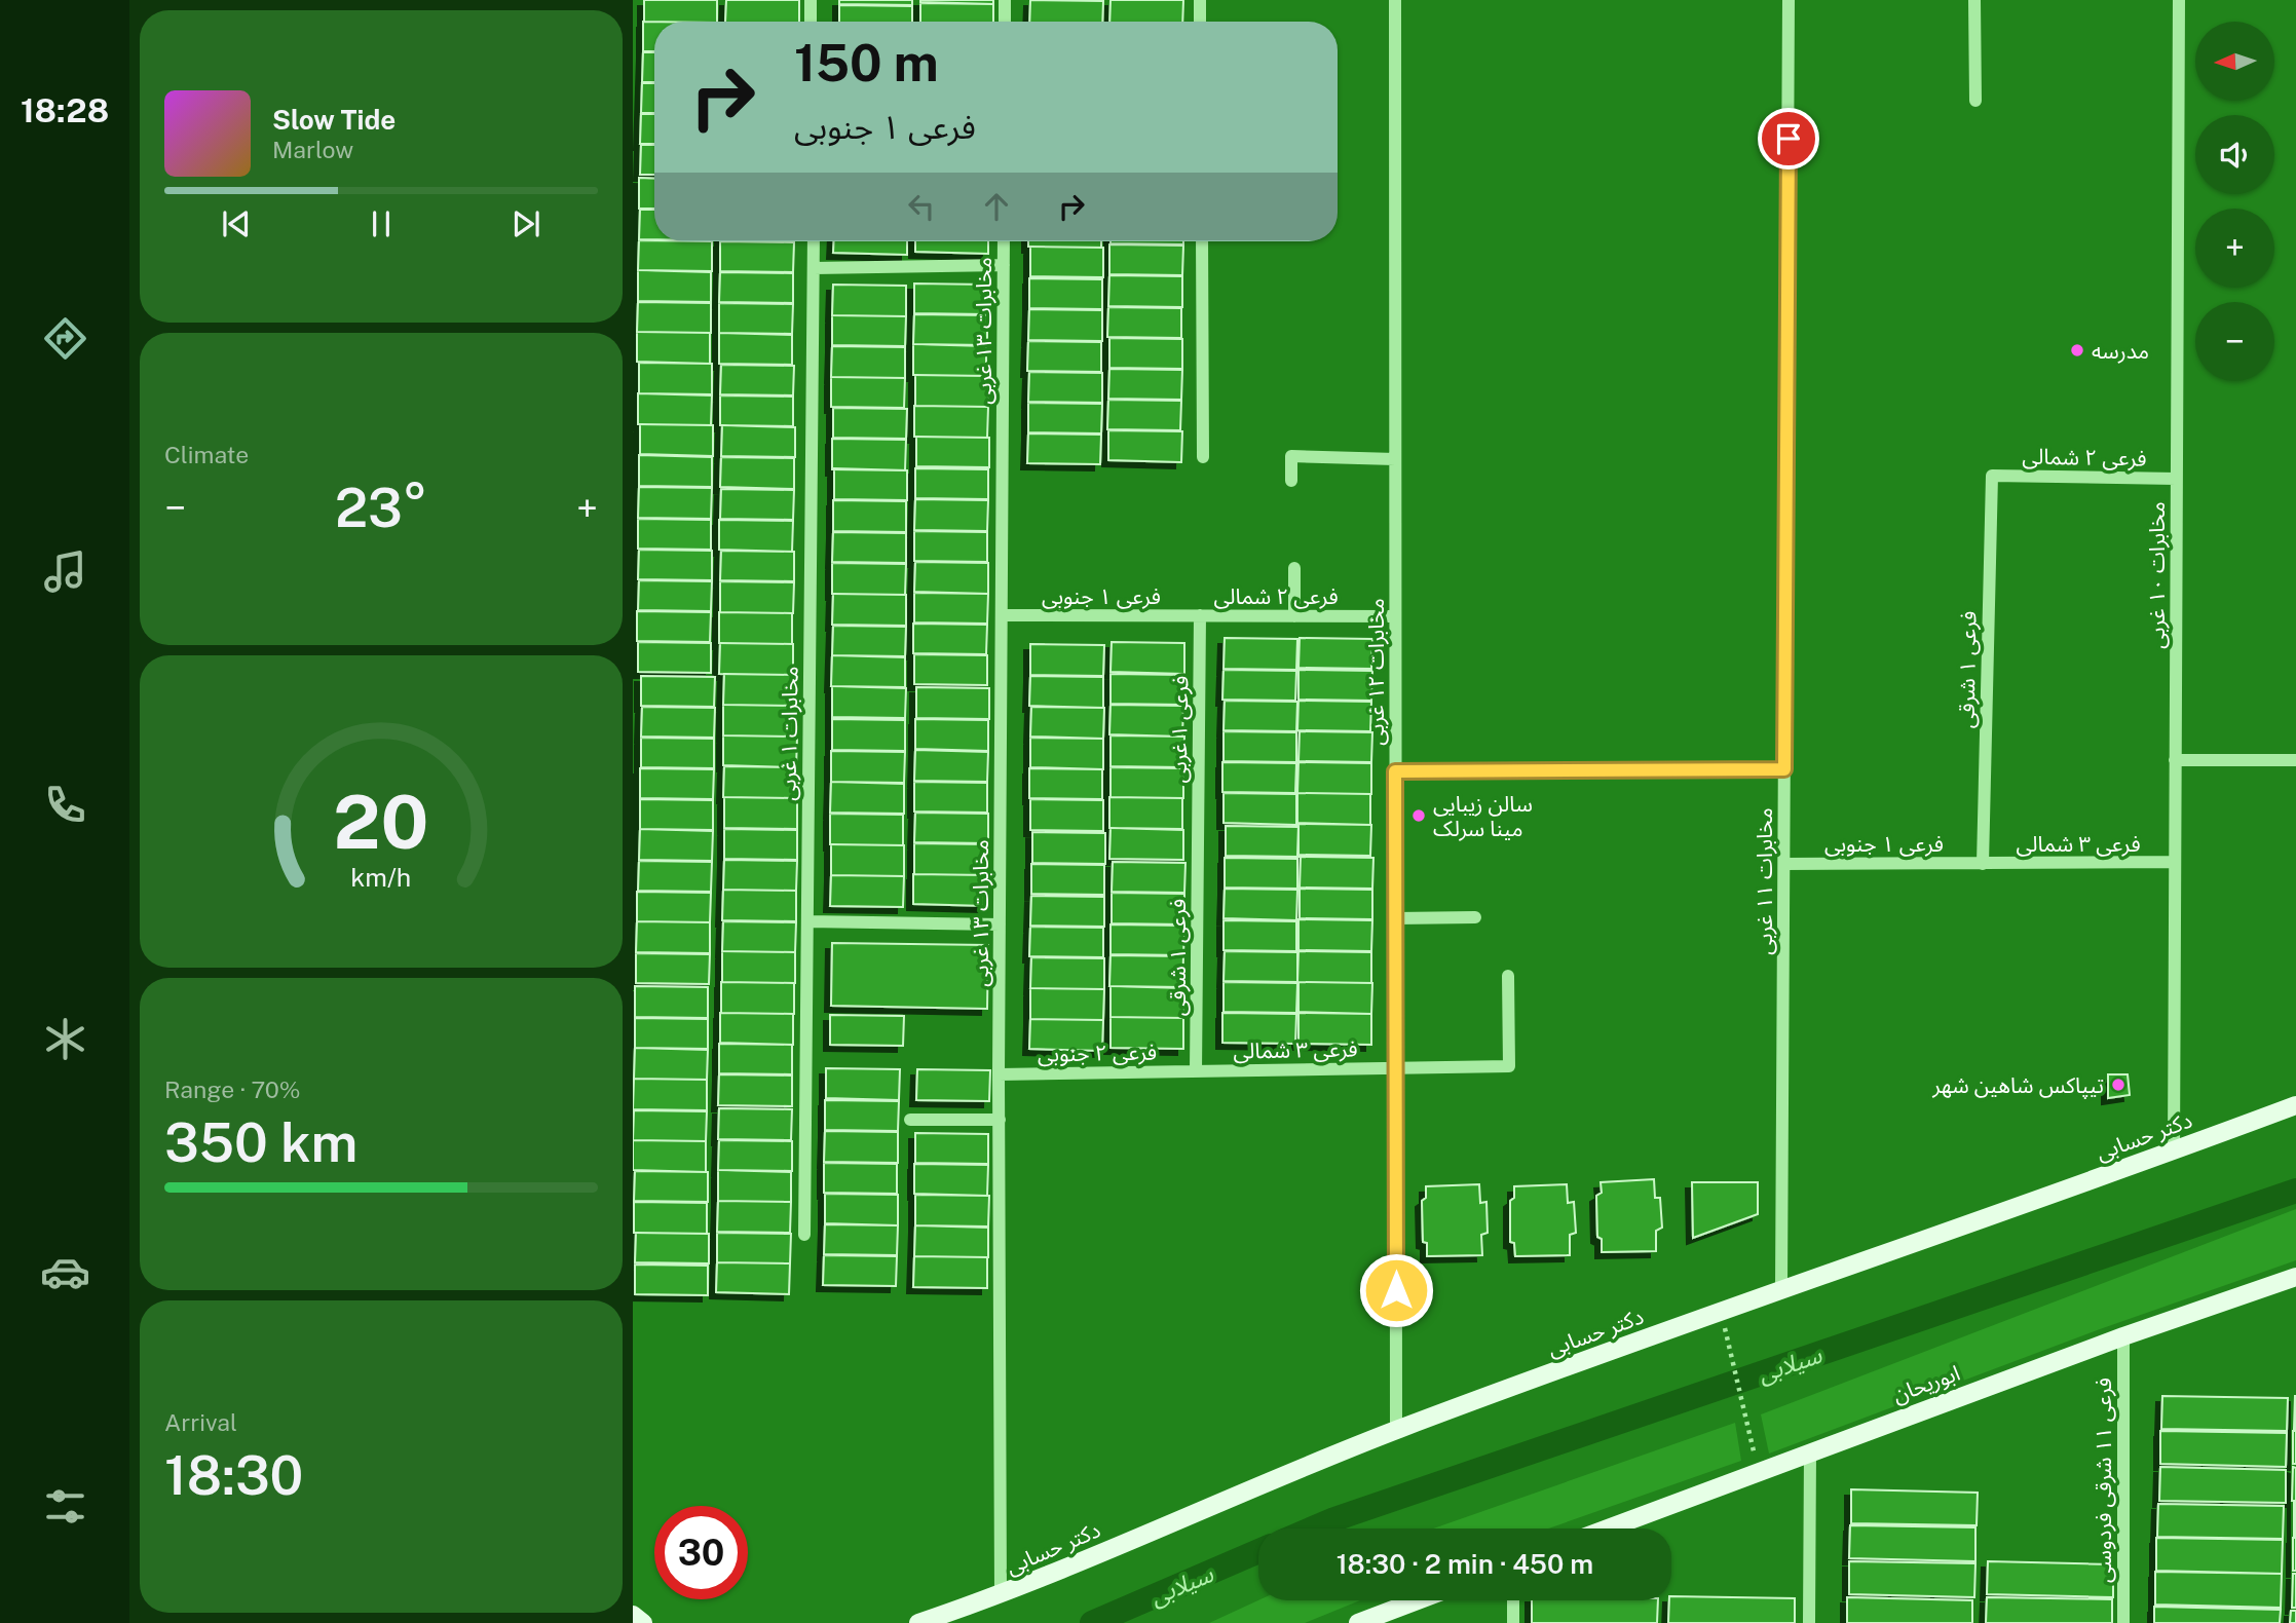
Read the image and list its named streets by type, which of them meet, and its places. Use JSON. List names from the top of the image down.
{
  "streets": {
    "main road": ["دکتر حسابی", "ابوریحان"],
    "street": [
      "مخابرات ۱۳ غربی",
      "فرعی ۲ شمالی",
      "مخابرات ۱۰ غربی",
      "فرعی ۱ جنوبی",
      "فرعی ۱ شرقی",
      "مخابرات ۱۲ غربی",
      "فرعی ۱ غربی",
      "مخابرات ۱ غربی",
      "فرعی ۳ شمالی",
      "مخابرات ۱۱ غربی",
      "فرعی ۲ جنوبی",
      "فرعی ۱۱ شرقی فردوسی"
    ]
  },
  "crossings": [
    ["مخابرات ۱۳ غربی", "فرعی ۱ جنوبی"],
    ["مخابرات ۱۳ غربی", "فرعی ۲ جنوبی"],
    ["مخابرات ۱۳ غربی", "دکتر حسابی"],
    ["فرعی ۲ شمالی", "مخابرات ۱۰ غربی"],
    ["فرعی ۲ شمالی", "فرعی ۱ جنوبی"],
    ["فرعی ۲ شمالی", "فرعی ۱ شرقی"],
    ["فرعی ۲ شمالی", "مخابرات ۱۲ غربی"],
    ["فرعی ۲ شمالی", "فرعی ۱ غربی"],
    ["مخابرات ۱۰ غربی", "فرعی ۳ شمالی"],
    ["مخابرات ۱۰ غربی", "دکتر حسابی"],
    ["فرعی ۱ جنوبی", "فرعی ۱ شرقی"],
    ["فرعی ۱ جنوبی", "فرعی ۱ غربی"],
    ["فرعی ۱ جنوبی", "فرعی ۳ شمالی"],
    ["فرعی ۱ جنوبی", "مخابرات ۱۱ غربی"],
    ["فرعی ۱ شرقی", "فرعی ۱ غربی"],
    ["فرعی ۱ شرقی", "فرعی ۳ شمالی"],
    ["فرعی ۱ شرقی", "فرعی ۲ جنوبی"],
    ["مخابرات ۱۲ غربی", "فرعی ۳ شمالی"],
    ["مخابرات ۱۲ غربی", "دکتر حسابی"],
    ["فرعی ۳ شمالی", "فرعی ۲ جنوبی"],
    ["مخابرات ۱۱ غربی", "دکتر حسابی"],
    ["ابوریحان", "فرعی ۱۱ شرقی فردوسی"]
  ],
  "water": ["سیلابی"],
  "places": ["مدرسه", "سالن زیبایی مینا سرلک", "تیپاکس شاهین شهر"],
  "north": "left",
  "page": {
    "tabs": "18:28",
    "map_buttons": ["+", "−"],
    "turn": ["150 m", "فرعی ۱ جنوبی"],
    "song": ["Slow Tide", "Marlow"],
    "tile": [
      "Climate",
      ["Range · 70%", "350 km"],
      ["Arrival", "18:30"]
    ],
    "heat": ["−", "23°", "+"],
    "limit": "30",
    "trip": "18:30 · 2 min · 450 m",
    "gauge": ["20", "km/h"]
  }
}
